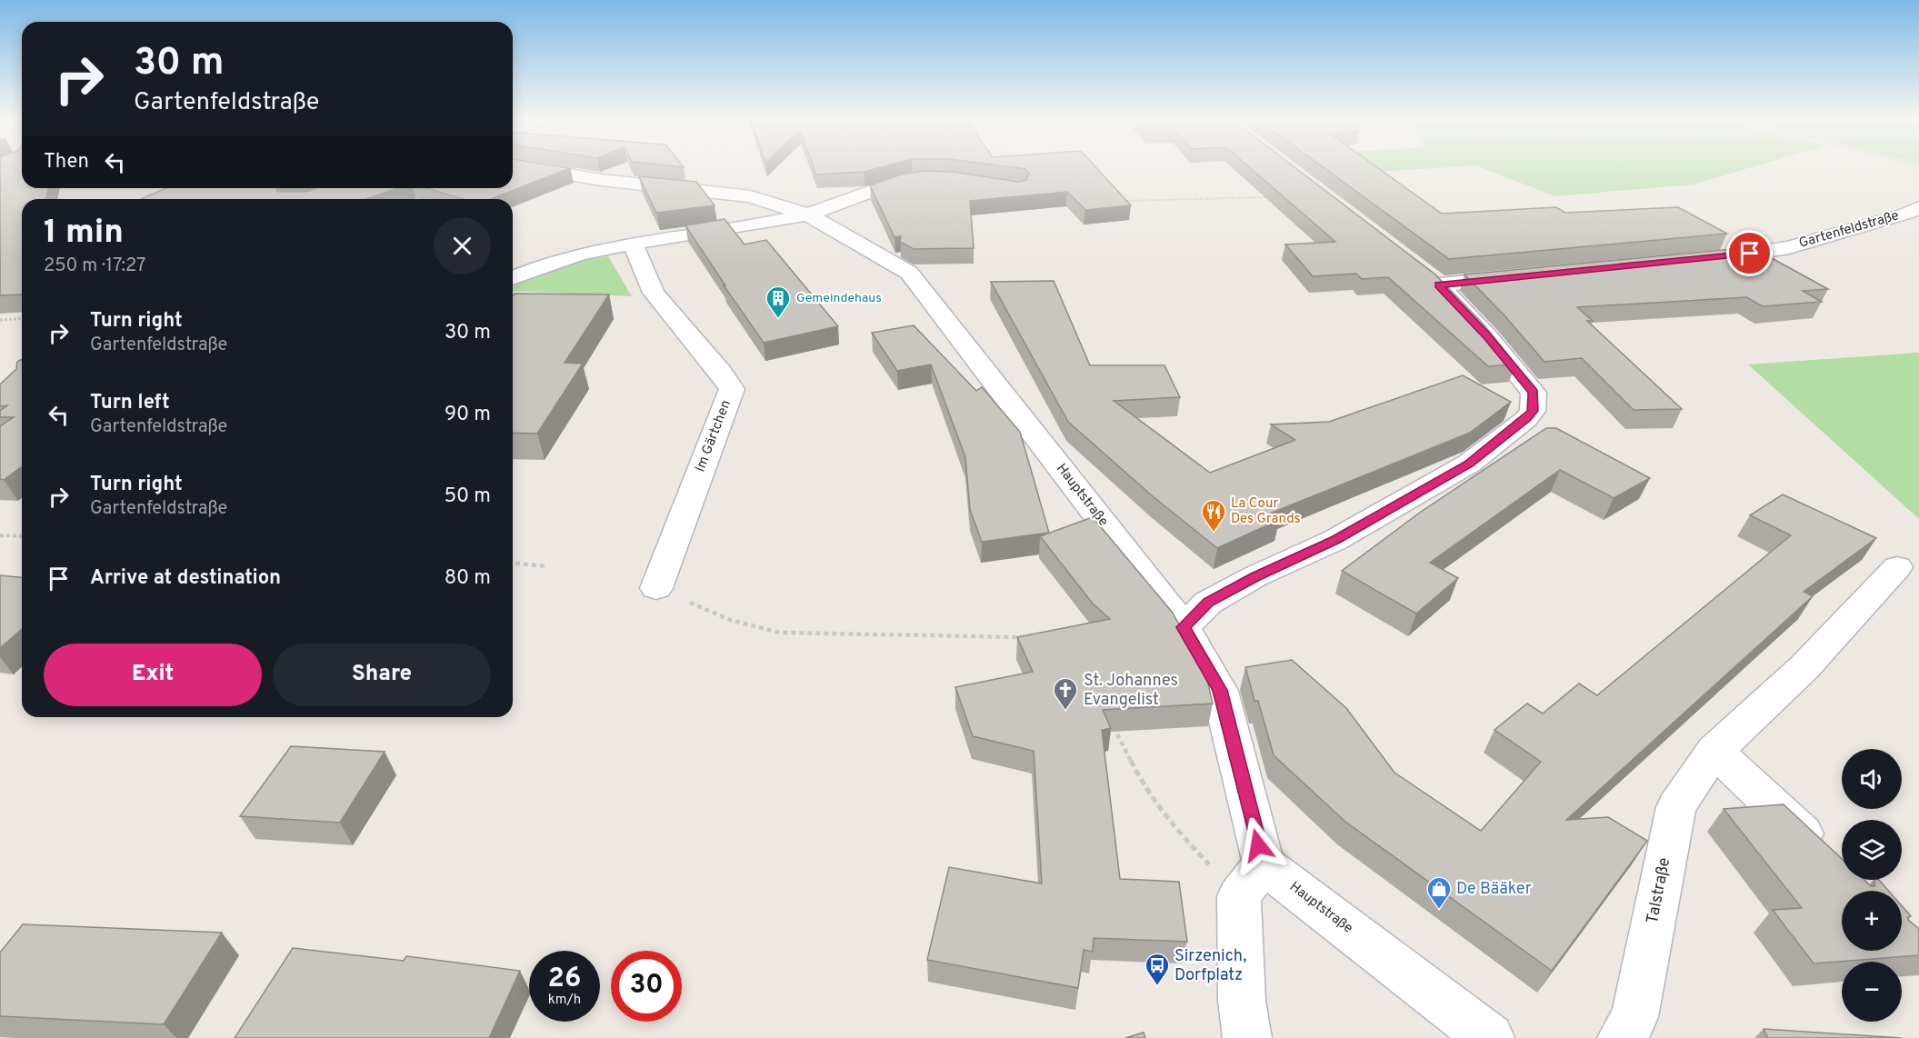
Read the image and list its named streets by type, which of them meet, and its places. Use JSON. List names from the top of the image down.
{
  "streets": {
    "street": [
      "Gartenfeldstraße",
      "Im Gärtchen",
      "Hauptstraße",
      "Talstraße"
    ]
  },
  "places": {
    "building": ["Gemeindehaus"],
    "restaurant": ["La Cour Des Grands"],
    "church": ["St. Johannes Evangelist"],
    "shop": ["De Bääker"],
    "bus stop": ["Sirzenich, Dorfplatz"]
  },
  "page": {
    "turn": ["30 m", "Gartenfeldstraße"],
    "then": "Then",
    "heading": ["1 min", "250 m · 17:27"],
    "list": [
      {
        "name": "Turn right",
        "note": "Gartenfeldstraße",
        "value": "30 m"
      },
      {
        "name": "Turn left",
        "note": "Gartenfeldstraße",
        "value": "90 m"
      },
      {
        "name": "Turn right",
        "note": "Gartenfeldstraße",
        "value": "50 m"
      },
      {
        "name": "Arrive at destination",
        "value": "80 m"
      }
    ],
    "buttons": ["Exit", "Share"],
    "map_buttons": ["+", "−"],
    "speed": "26 km/h",
    "limit": "30"
  }
}
